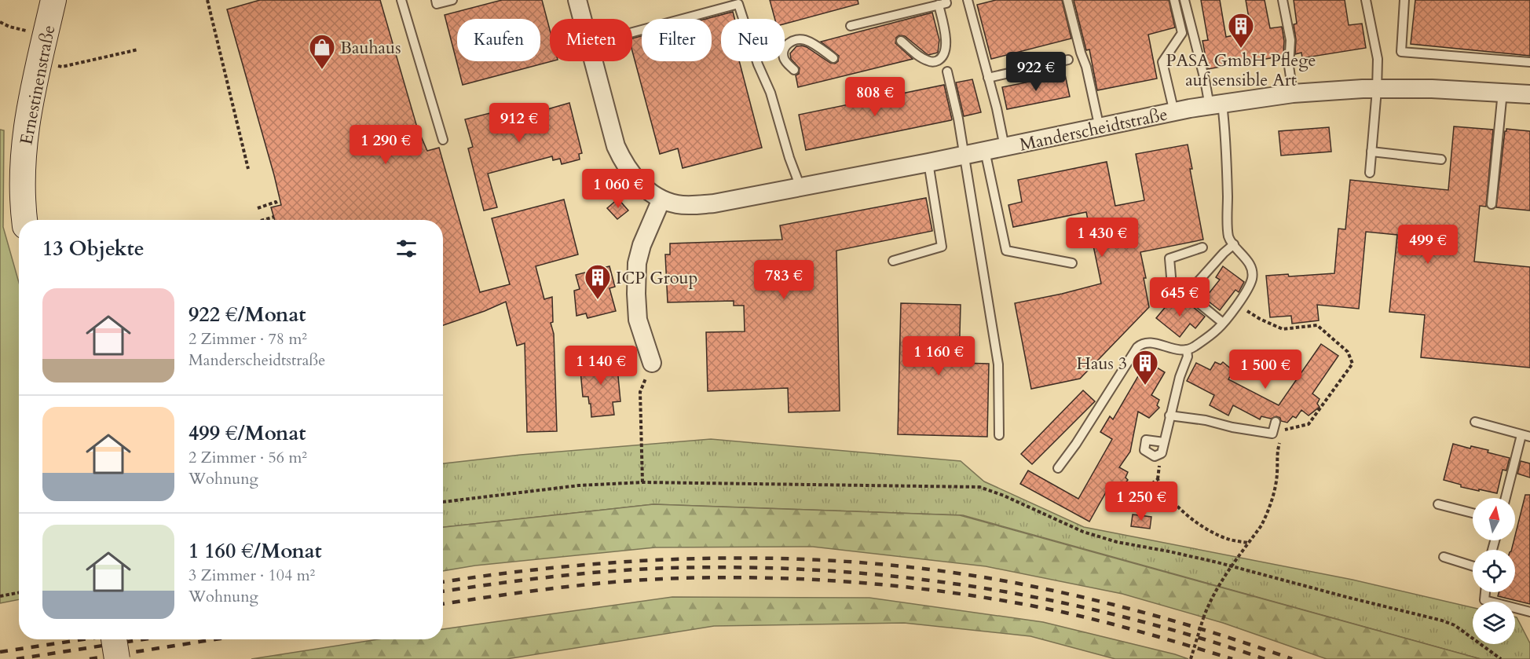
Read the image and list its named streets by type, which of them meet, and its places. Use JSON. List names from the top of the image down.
{
  "streets": {
    "main road": ["Ernestinenstraße"],
    "street": ["Manderscheidtstraße"]
  },
  "places": {
    "building": ["PASA GmbH Pflege auf sensible Art", "ICP Group", "Haus 3"],
    "shop": ["Bauhaus"]
  },
  "north": "top",
  "page": {
    "chip": [
      "Kaufen",
      "Mieten",
      "Filter",
      "Neu"
    ],
    "price": [
      "922 €",
      "808 €",
      "912 €",
      "1 290 €",
      "1 060 €",
      "1 430 €",
      "499 €",
      "783 €",
      "645 €",
      "1 160 €",
      "1 140 €",
      "1 500 €",
      "1 250 €"
    ],
    "heading": "13 Objekte",
    "list": [
      {
        "name": "922 €/Monat",
        "note": "2 Zimmer · 78 m² · Manderscheidtstraße"
      },
      {
        "name": "499 €/Monat",
        "note": "2 Zimmer · 56 m² · Wohnung"
      },
      {
        "name": "1 160 €/Monat",
        "note": "3 Zimmer · 104 m² · Wohnung"
      }
    ]
  }
}
